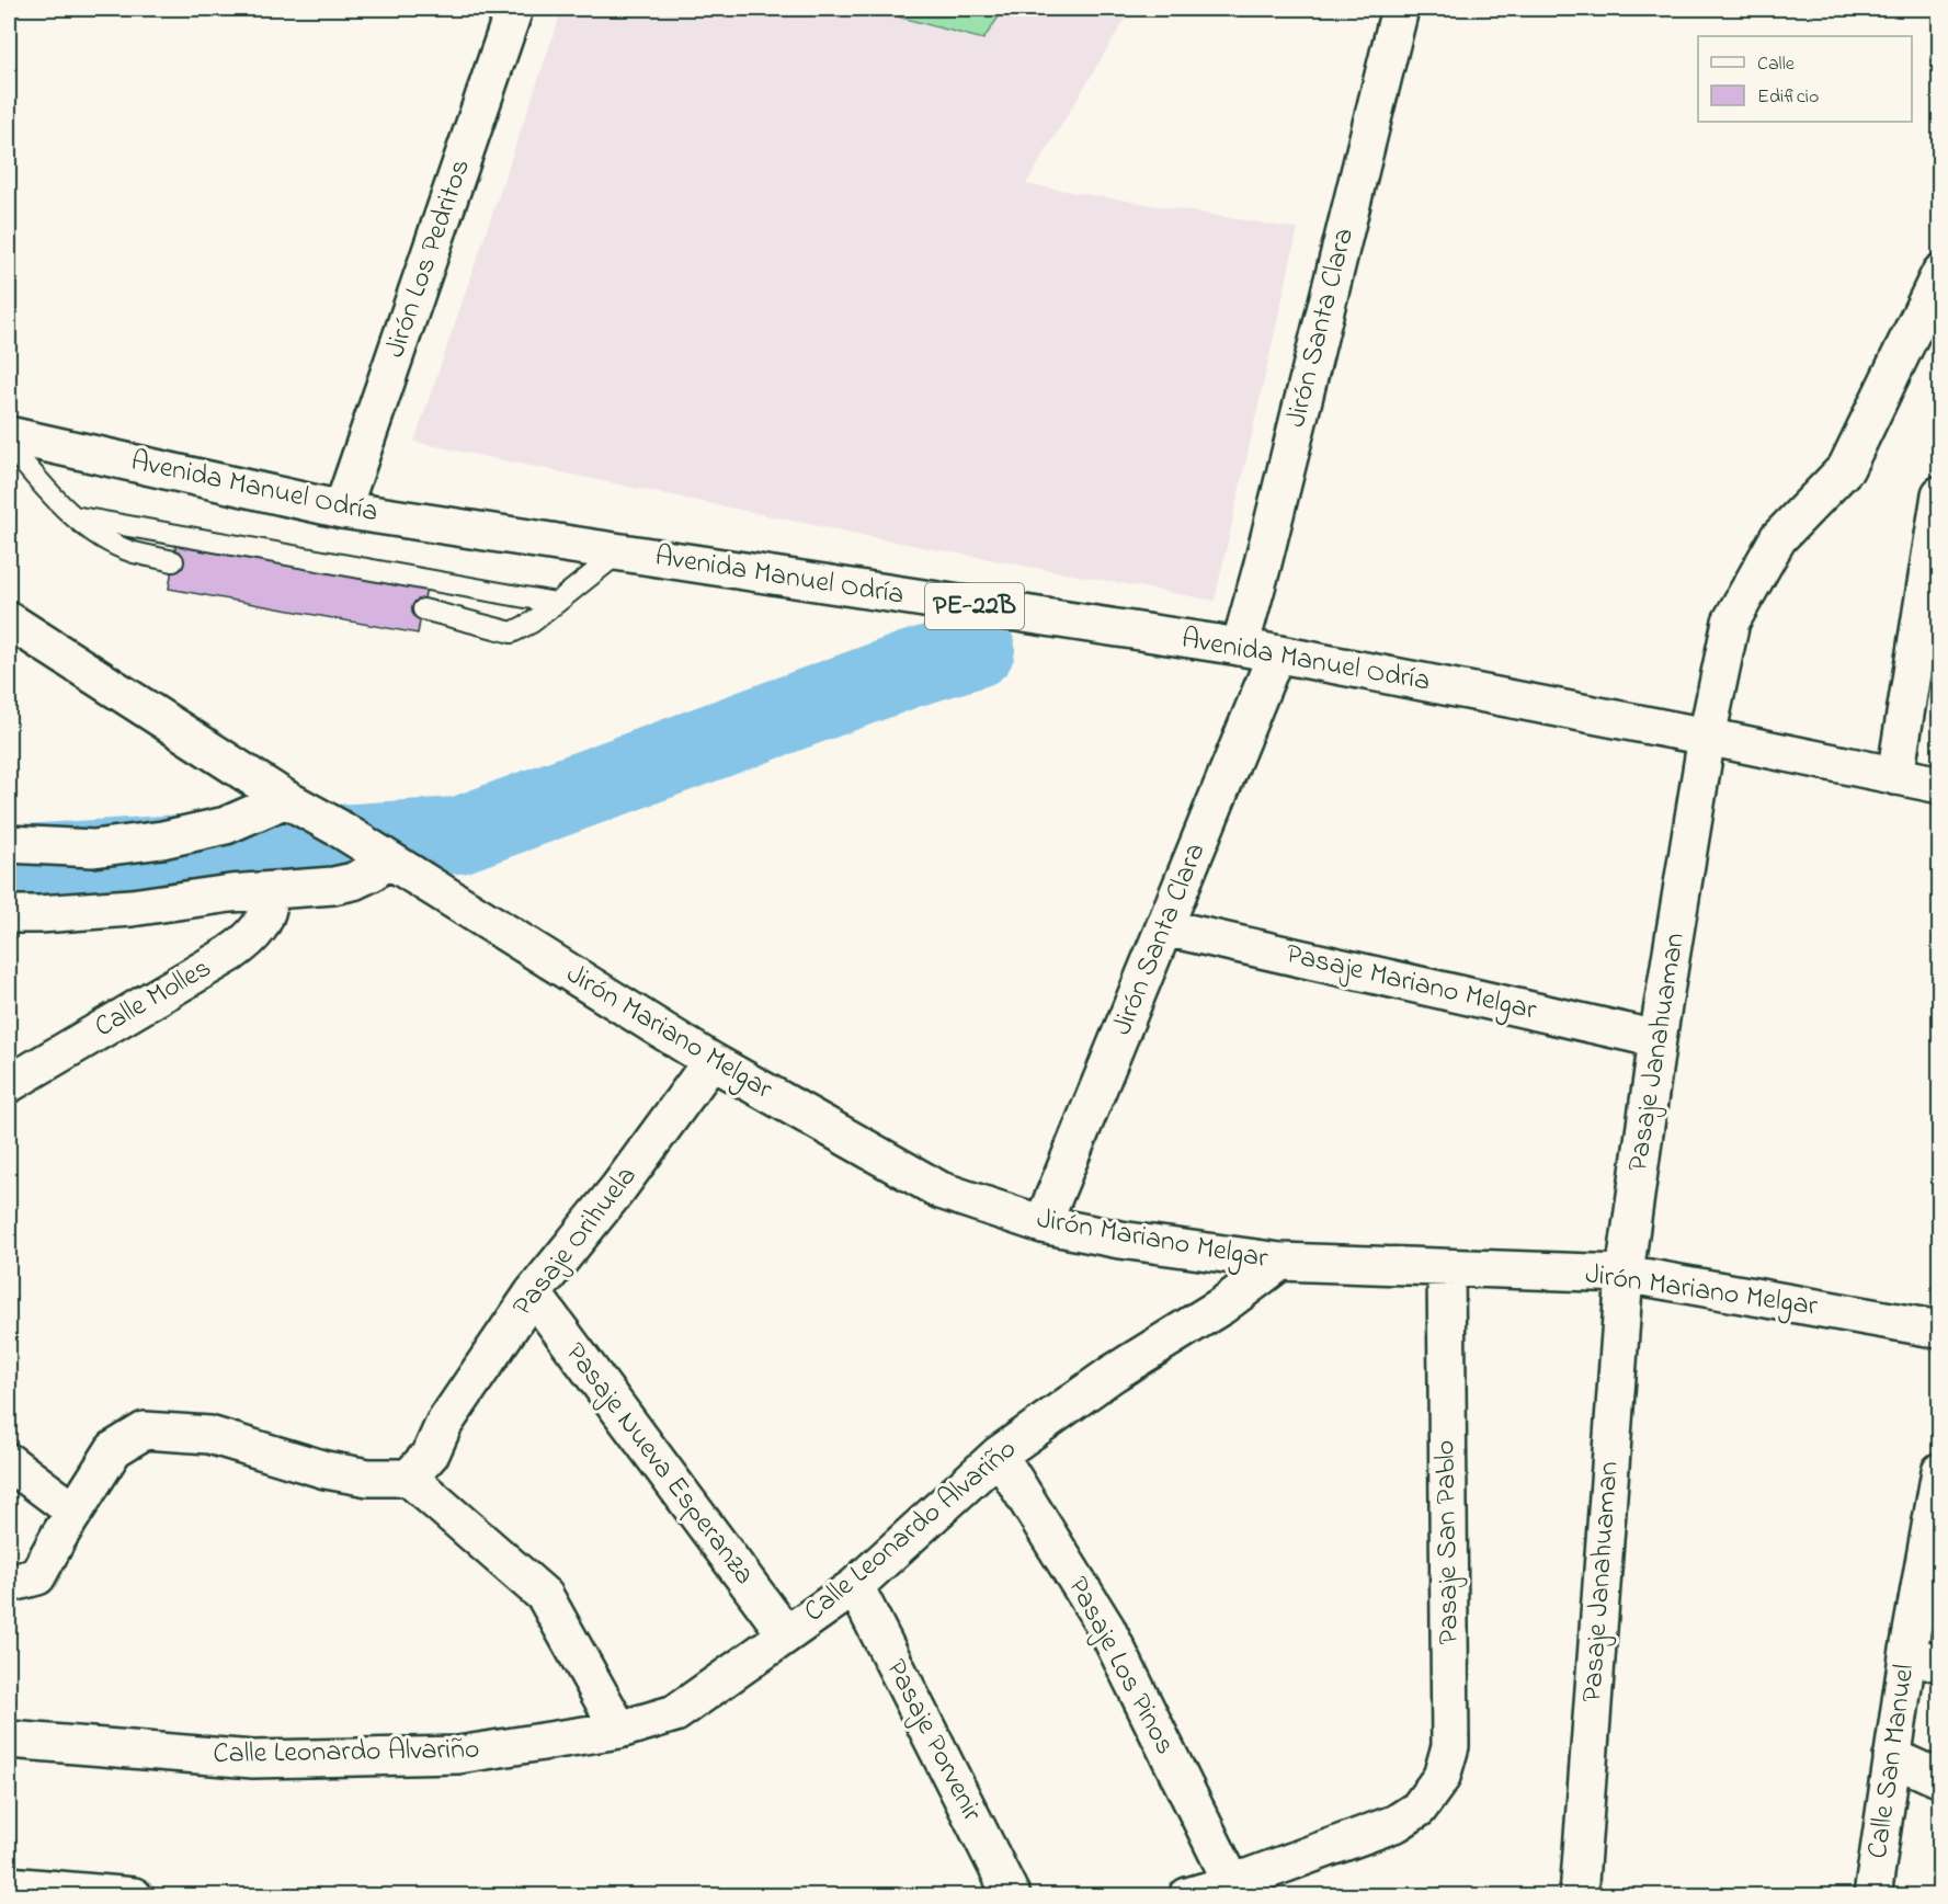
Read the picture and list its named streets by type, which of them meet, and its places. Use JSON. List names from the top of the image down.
{
  "streets": {
    "main road": [
      "Jirón Los Pedritos",
      "Jirón Santa Clara",
      "Avenida Manuel Odría",
      "PE-22B",
      "Pasaje Mariano Melgar",
      "Calle Molles",
      "Jirón Mariano Melgar",
      "Pasaje Janahuaman",
      "Pasaje Orihuela",
      "Pasaje Nueva Esperanza",
      "Calle Leonardo Alvariño",
      "Pasaje San Pablo",
      "Pasaje Los Pinos",
      "Pasaje Porvenir",
      "Calle San Manuel"
    ]
  },
  "crossings": [
    ["Jirón Los Pedritos", "Avenida Manuel Odría"],
    ["Jirón Santa Clara", "Avenida Manuel Odría"],
    ["Jirón Santa Clara", "Pasaje Mariano Melgar"],
    ["Jirón Santa Clara", "Jirón Mariano Melgar"],
    ["Avenida Manuel Odría", "Pasaje Janahuaman"],
    ["Pasaje Mariano Melgar", "Pasaje Janahuaman"],
    ["Jirón Mariano Melgar", "Pasaje Janahuaman"],
    ["Jirón Mariano Melgar", "Pasaje Orihuela"],
    ["Jirón Mariano Melgar", "Calle Leonardo Alvariño"],
    ["Jirón Mariano Melgar", "Pasaje San Pablo"],
    ["Pasaje Orihuela", "Pasaje Nueva Esperanza"],
    ["Pasaje Nueva Esperanza", "Calle Leonardo Alvariño"],
    ["Calle Leonardo Alvariño", "Pasaje Los Pinos"],
    ["Calle Leonardo Alvariño", "Pasaje Porvenir"],
    ["Pasaje San Pablo", "Pasaje Los Pinos"]
  ],
  "legend": ["Calle", "Edificio"]
}
